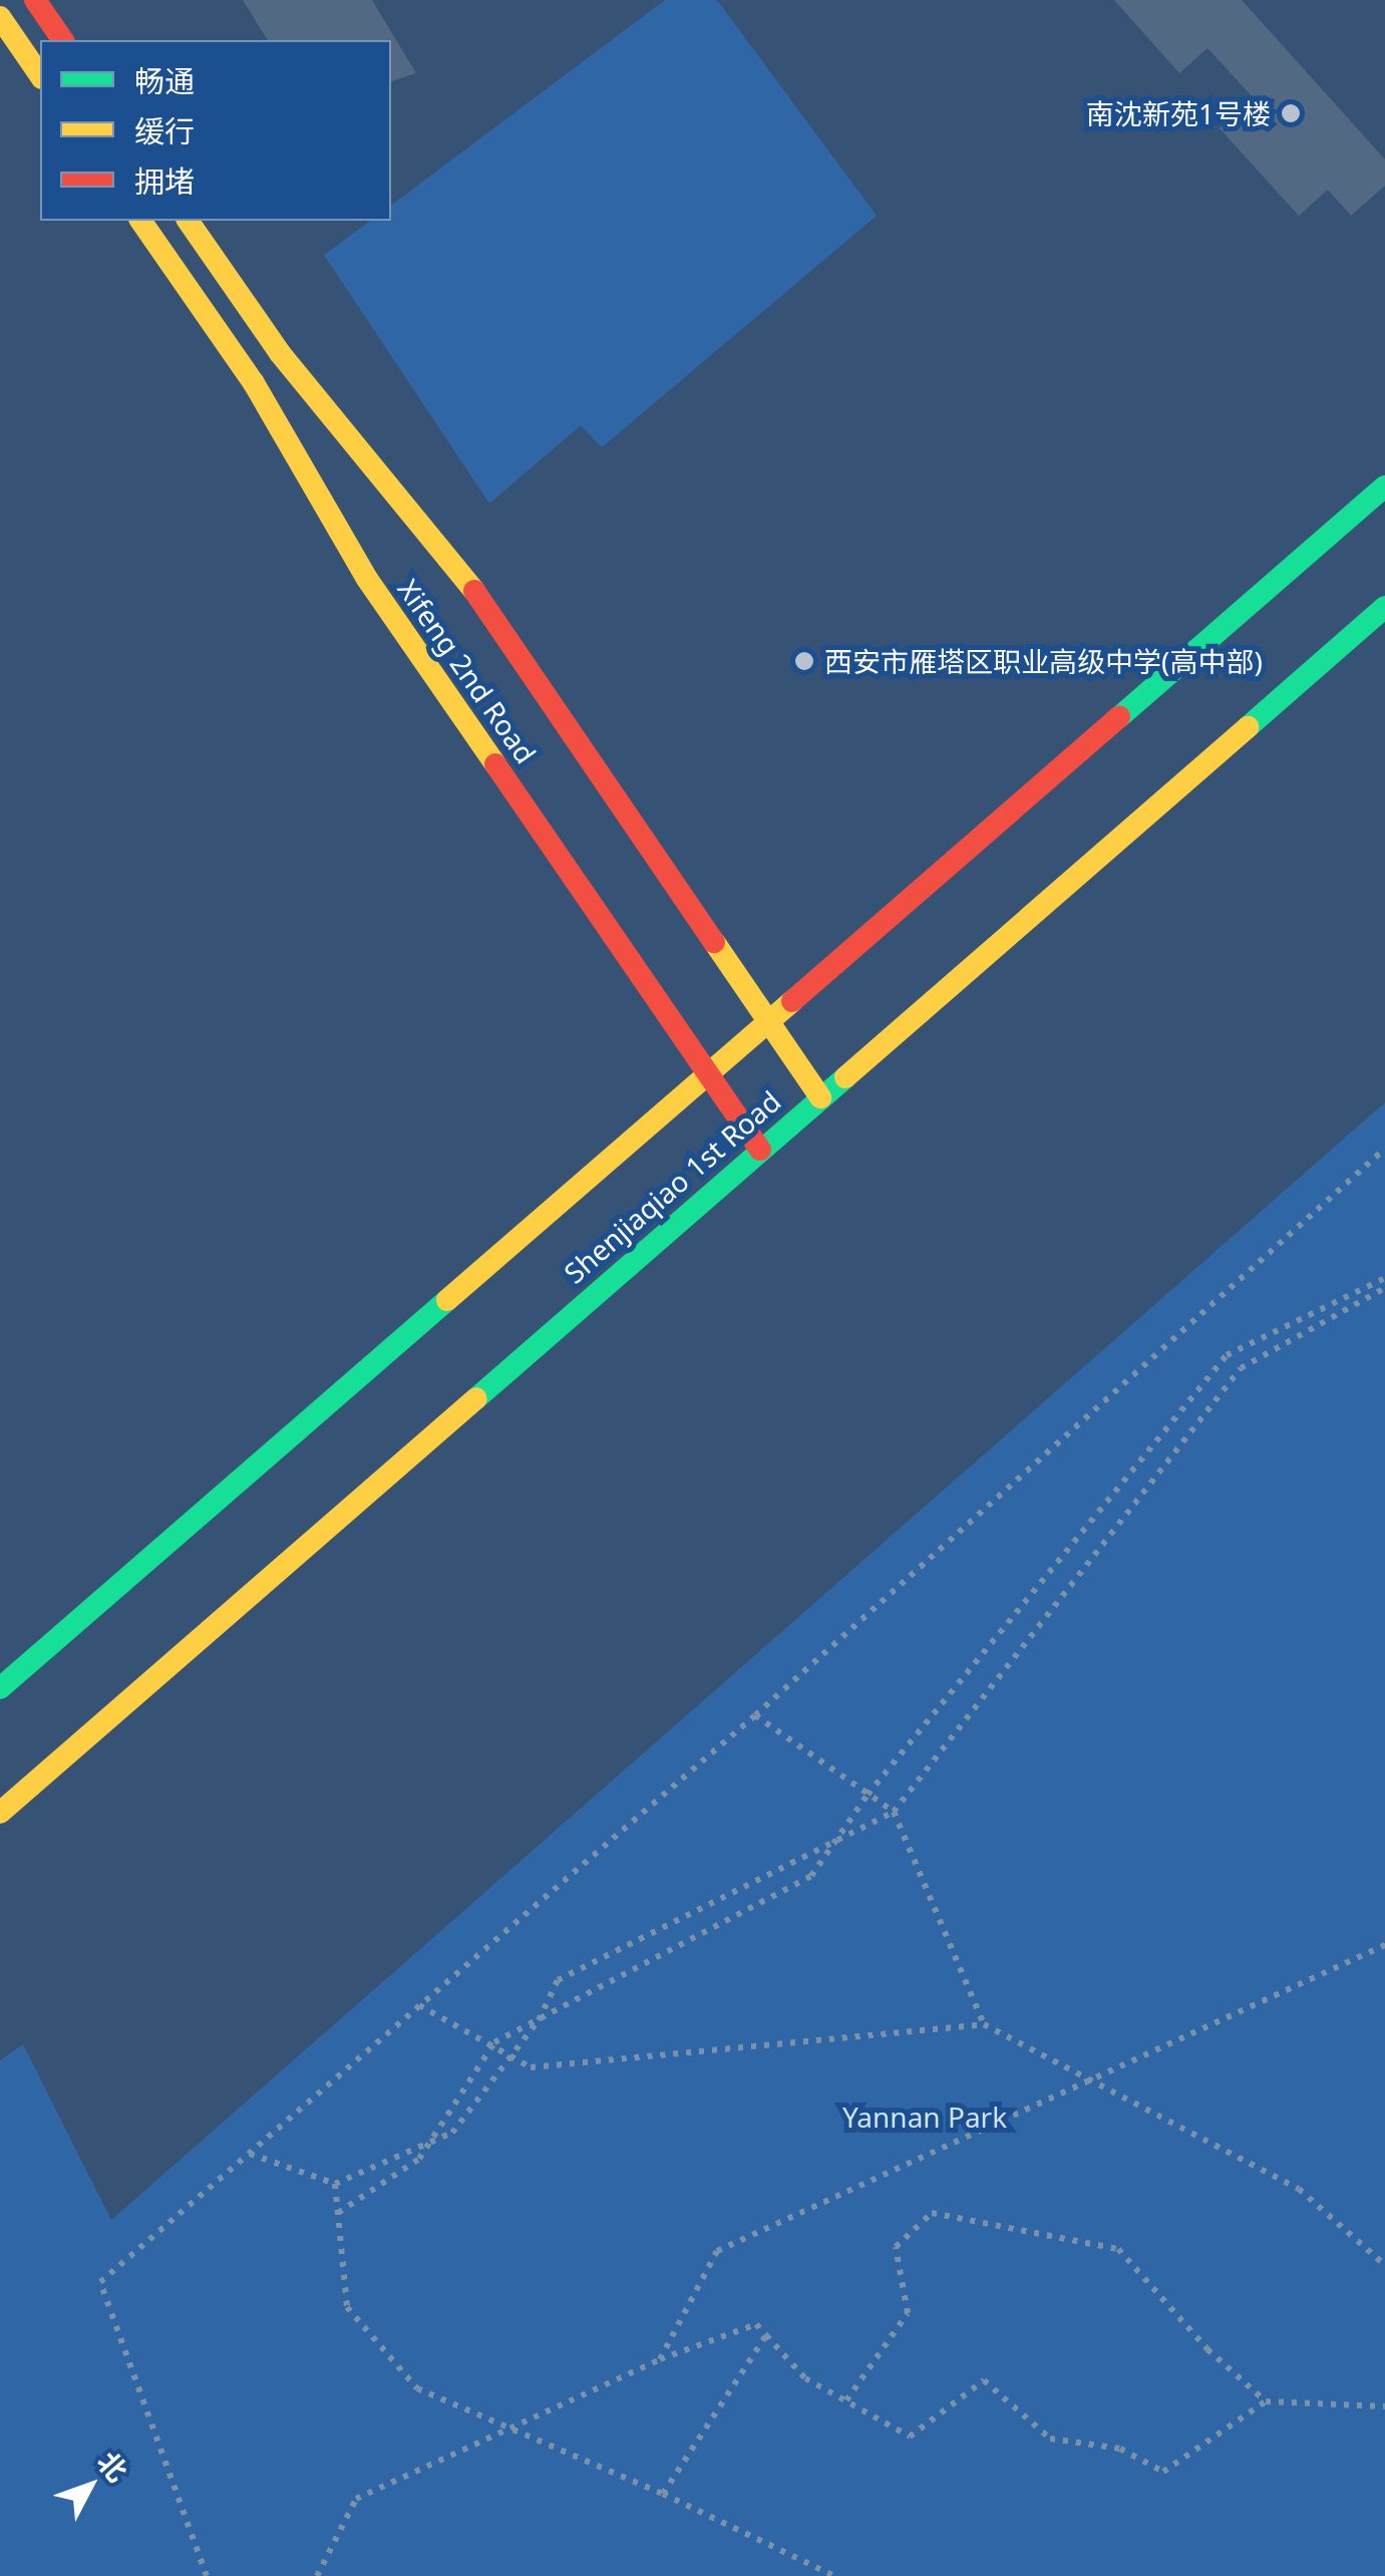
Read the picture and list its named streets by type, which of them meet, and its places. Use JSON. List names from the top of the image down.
{
  "streets": {
    "main road": ["Xifeng 2nd Road", "Shenjiaqiao 1st Road"]
  },
  "crossings": [
    ["Xifeng 2nd Road", "Shenjiaqiao 1st Road"]
  ],
  "parks": ["Yannan Park"],
  "places": ["南沈新苑1号楼", "西安市雁塔区职业高级中学(高中部)"],
  "legend": ["畅通", "缓行", "拥堵"],
  "north": "top right"
}
